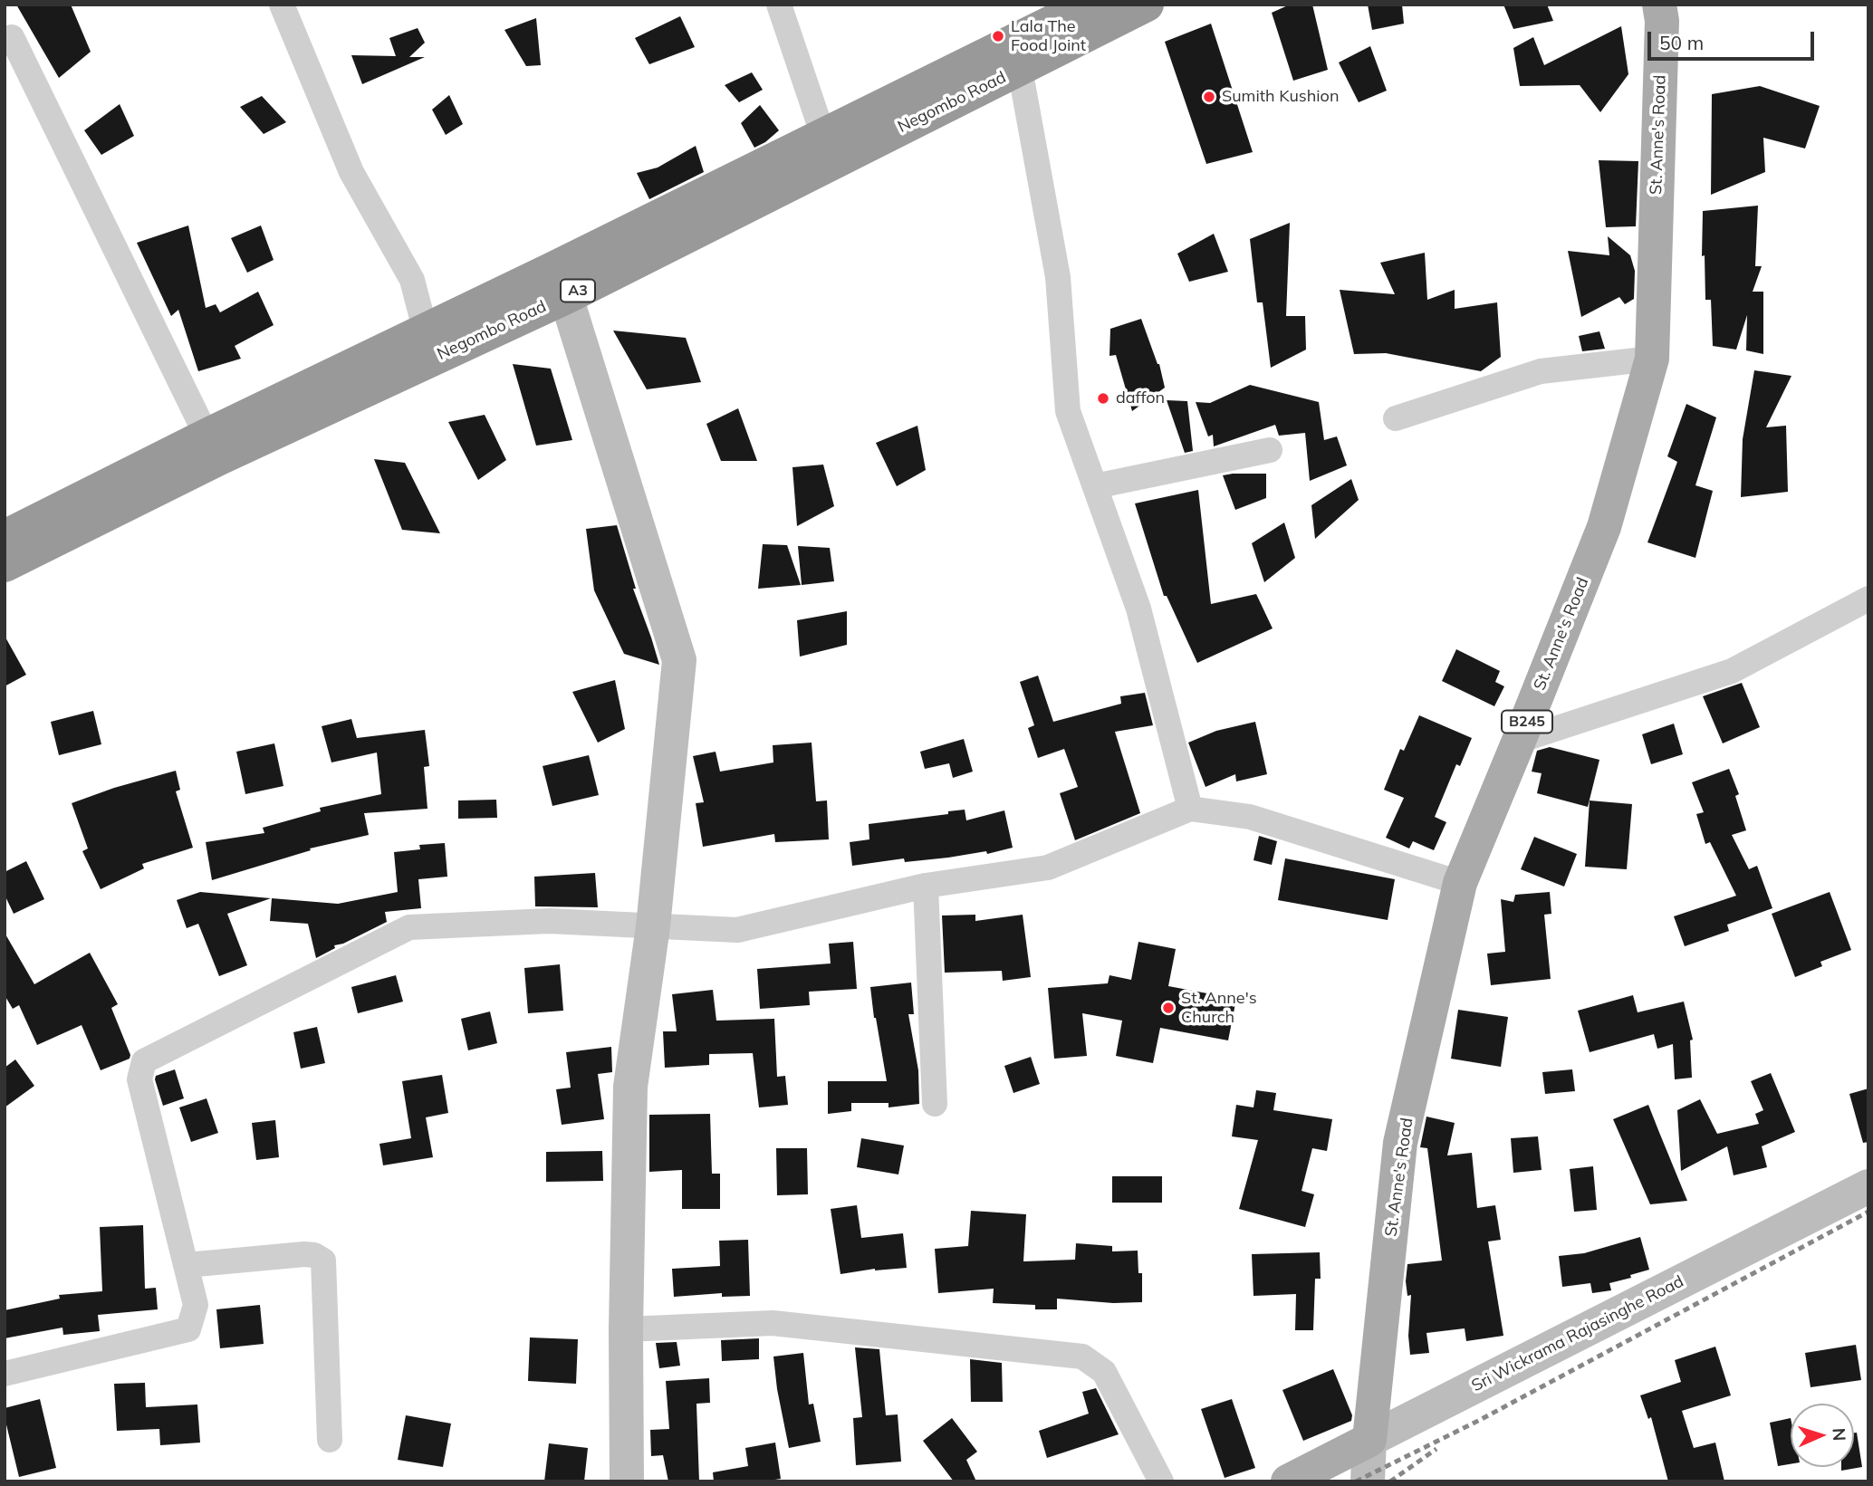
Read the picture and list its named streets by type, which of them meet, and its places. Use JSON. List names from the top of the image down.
{
  "streets": {
    "highway": ["Negombo Road", "A3"],
    "main road": ["St. Anne's Road", "B245", "Sri Wickrama Rajasinghe Road"]
  },
  "crossings": [
    ["St. Anne's Road", "Sri Wickrama Rajasinghe Road"]
  ],
  "places": [
    "Lala The Food Joint",
    "Sumith Kushion",
    "daffon",
    "St. Anne's Church"
  ],
  "scale_bar": "50 m",
  "north": "right"
}
